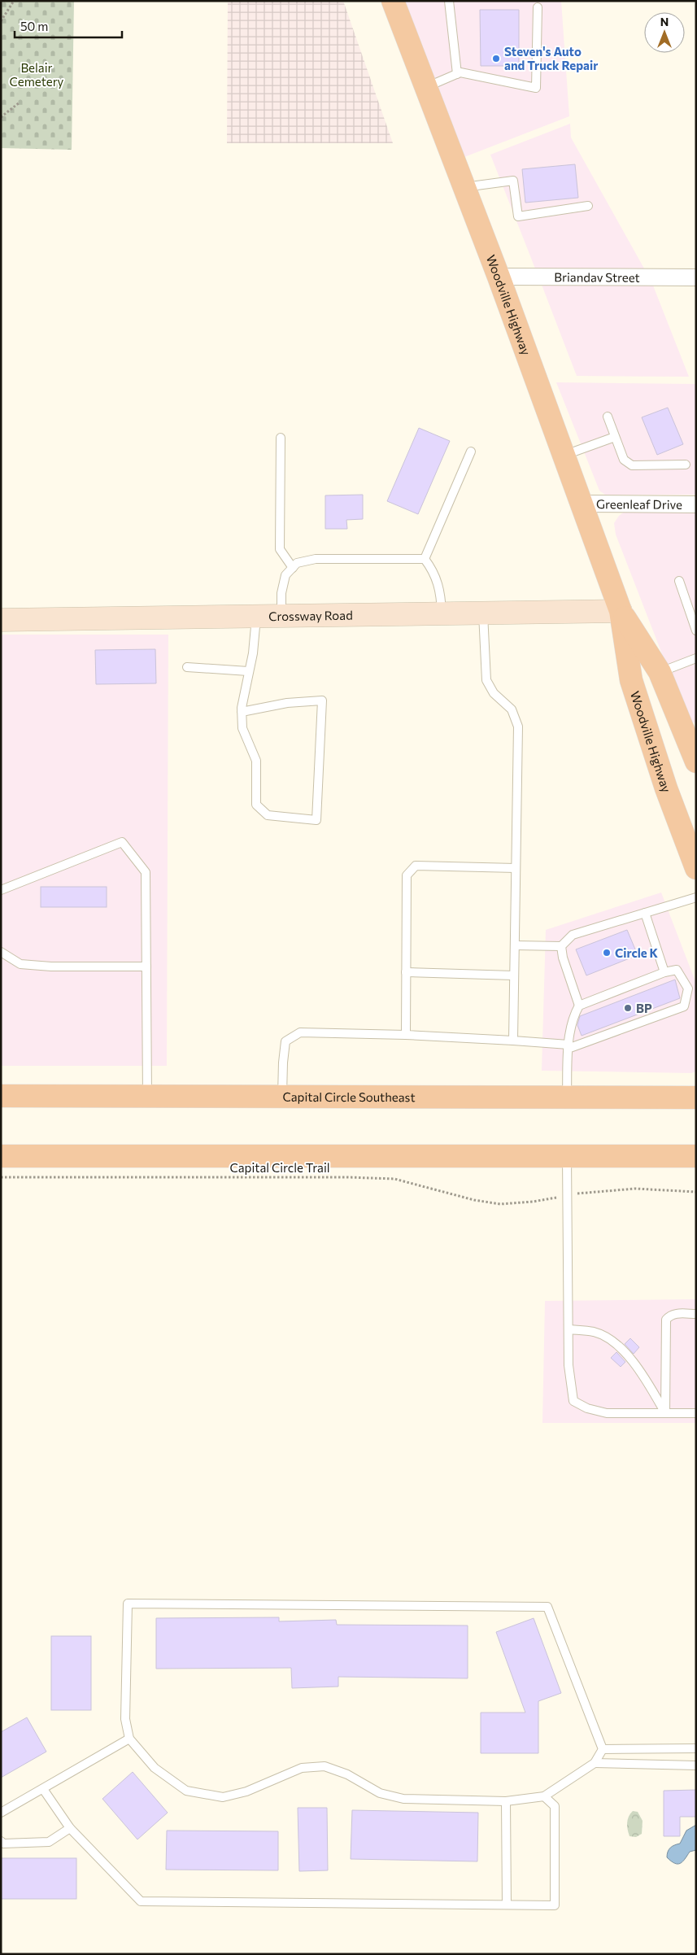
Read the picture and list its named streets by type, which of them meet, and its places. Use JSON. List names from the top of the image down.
{
  "streets": {
    "main road": ["Woodville Highway", "Capital Circle Southeast"],
    "street": ["Briandav Street", "Greenleaf Drive", "Crossway Road"],
    "path": ["Capital Circle Trail"]
  },
  "crossings": [
    ["Briandav Street", "Woodville Highway"],
    ["Woodville Highway", "Greenleaf Drive"],
    ["Woodville Highway", "Crossway Road"]
  ],
  "parks": ["Belair Cemetery"],
  "places": ["Steven's Auto and Truck Repair", "Circle K", "BP"],
  "scale_bar": "50 m",
  "north": "top"
}
